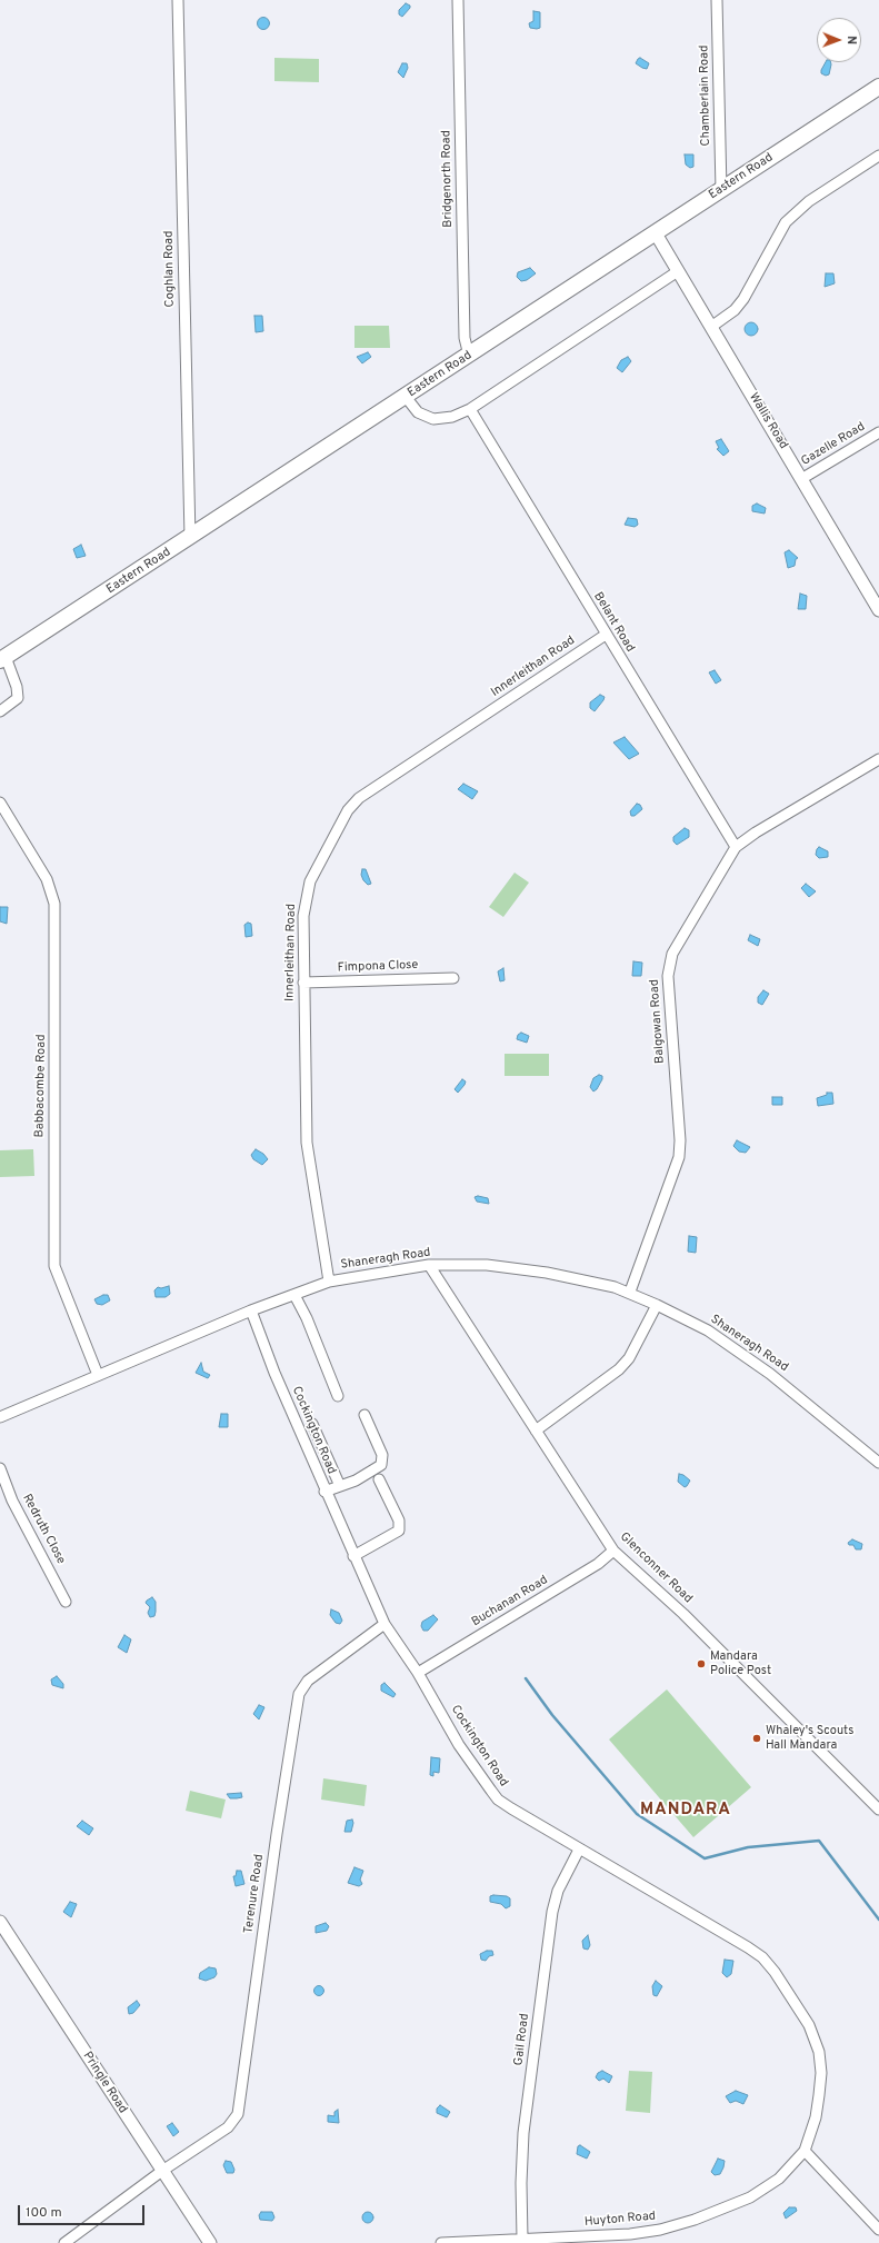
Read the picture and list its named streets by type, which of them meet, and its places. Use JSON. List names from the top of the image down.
{
  "streets": {
    "main road": ["Eastern Road"],
    "street": [
      "Chamberlain Road",
      "Bridgenorth Road",
      "Coghlan Road",
      "Wallis Road",
      "Gazelle Road",
      "Belant Road",
      "Innerleithan Road",
      "Fimpona Close",
      "Balgowan Road",
      "Babbacombe Road",
      "Shaneragh Road",
      "Cockington Road",
      "Redruth Close",
      "Glenconner Road",
      "Buchanan Road",
      "Terenure Road",
      "Gail Road",
      "Pringle Road",
      "Huyton Road"
    ]
  },
  "crossings": [
    ["Chamberlain Road", "Eastern Road"],
    ["Eastern Road", "Bridgenorth Road"],
    ["Eastern Road", "Coghlan Road"],
    ["Eastern Road", "Wallis Road"],
    ["Wallis Road", "Gazelle Road"],
    ["Belant Road", "Innerleithan Road"],
    ["Belant Road", "Balgowan Road"],
    ["Innerleithan Road", "Fimpona Close"],
    ["Innerleithan Road", "Shaneragh Road"],
    ["Balgowan Road", "Shaneragh Road"],
    ["Babbacombe Road", "Shaneragh Road"],
    ["Shaneragh Road", "Cockington Road"],
    ["Shaneragh Road", "Glenconner Road"],
    ["Cockington Road", "Buchanan Road"],
    ["Cockington Road", "Terenure Road"],
    ["Cockington Road", "Gail Road"],
    ["Cockington Road", "Huyton Road"],
    ["Glenconner Road", "Buchanan Road"],
    ["Terenure Road", "Pringle Road"],
    ["Gail Road", "Huyton Road"]
  ],
  "districts": ["MANDARA"],
  "places": ["Mandara Police Post", "Whaley's Scouts Hall Mandara"],
  "scale_bar": "100 m",
  "north": "right"
}
